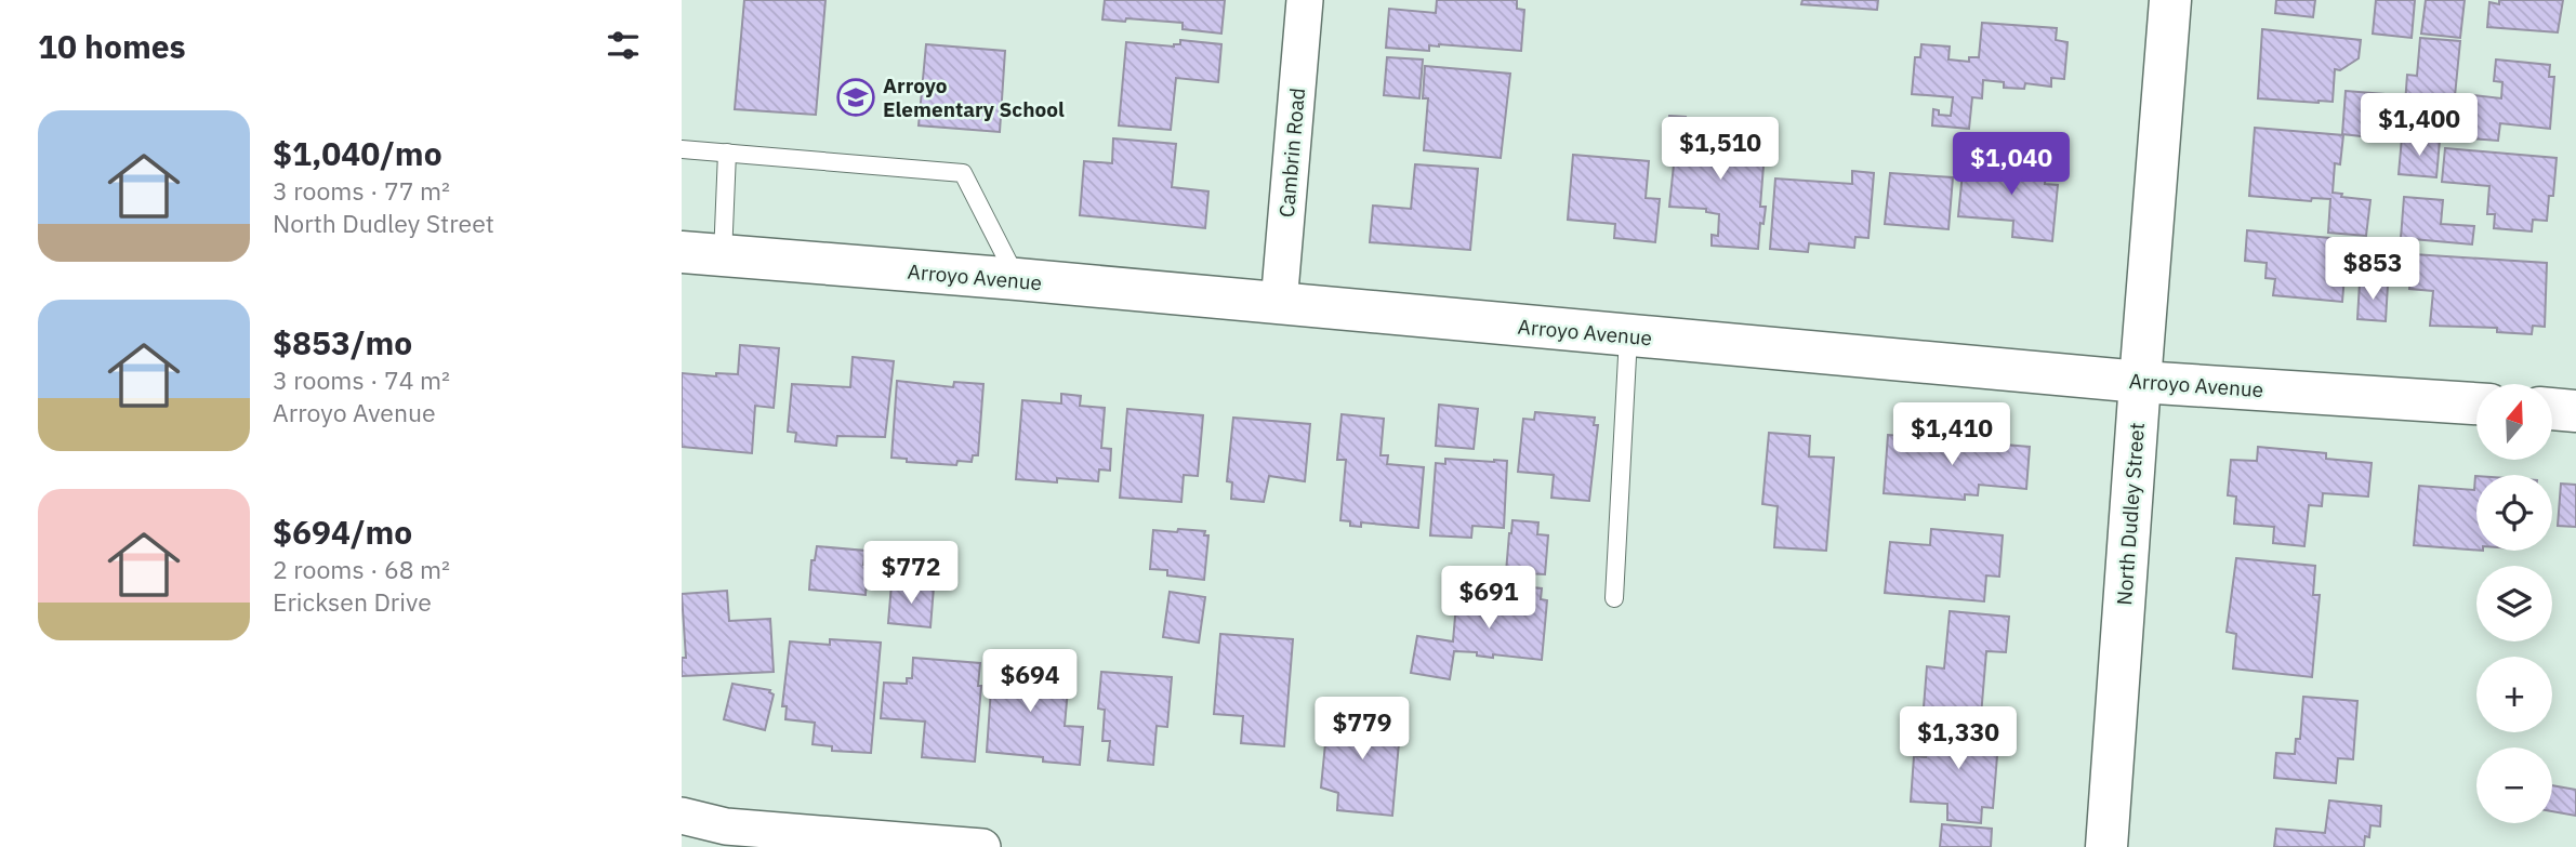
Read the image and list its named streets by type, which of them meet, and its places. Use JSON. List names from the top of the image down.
{
  "streets": {
    "street": ["Cambrin Road", "Arroyo Avenue", "North Dudley Street"]
  },
  "crossings": [
    ["Cambrin Road", "Arroyo Avenue"],
    ["Arroyo Avenue", "North Dudley Street"]
  ],
  "places": {
    "school or university": ["Arroyo Elementary School"]
  },
  "north": "top",
  "page": {
    "heading": "10 homes",
    "list": [
      {
        "name": "$1,040/mo",
        "note": "3 rooms · 77 m² · North Dudley Street"
      },
      {
        "name": "$853/mo",
        "note": "3 rooms · 74 m² · Arroyo Avenue"
      },
      {
        "name": "$694/mo",
        "note": "2 rooms · 68 m² · Ericksen Drive"
      }
    ],
    "price": [
      "$1,400",
      "$1,510",
      "$1,040",
      "$853",
      "$1,410",
      "$772",
      "$691",
      "$694",
      "$779",
      "$1,330"
    ],
    "map_buttons": ["+", "−"]
  }
}
